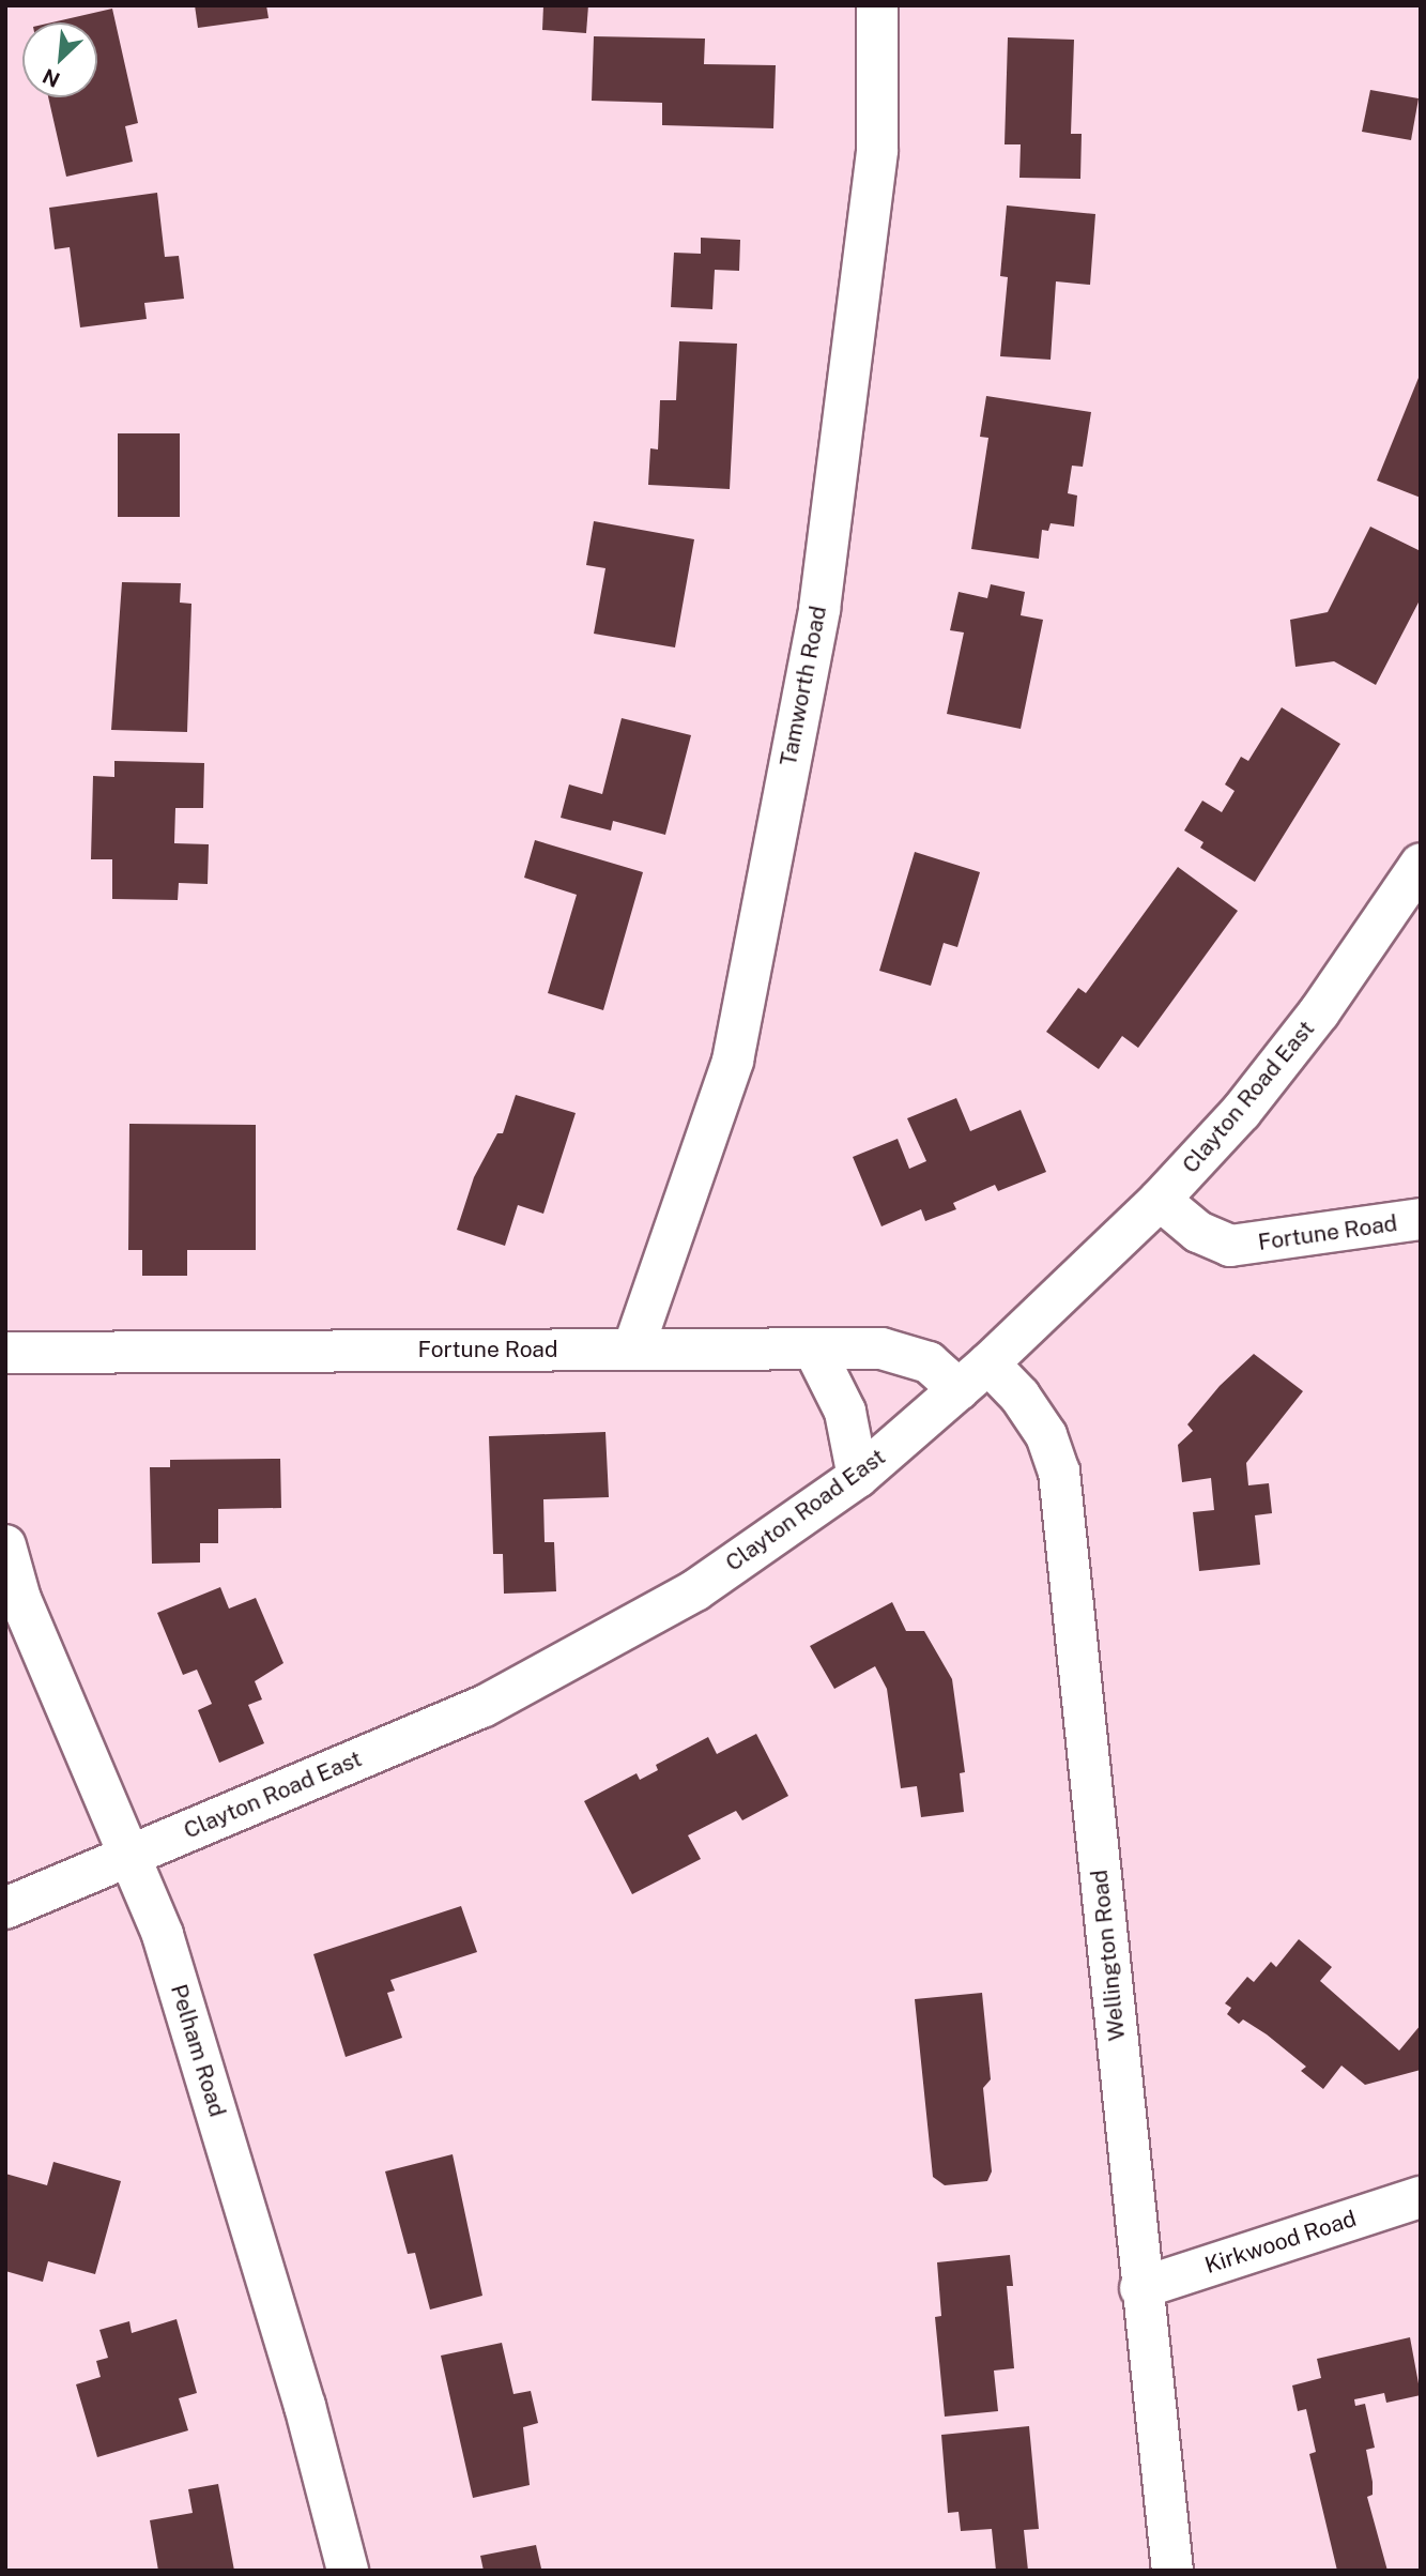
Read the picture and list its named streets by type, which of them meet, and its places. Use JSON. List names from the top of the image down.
{
  "streets": {
    "street": [
      "Tamworth Road",
      "Clayton Road East",
      "Fortune Road",
      "Wellington Road",
      "Pelham Road",
      "Kirkwood Road"
    ]
  },
  "crossings": [
    ["Tamworth Road", "Fortune Road"],
    ["Clayton Road East", "Fortune Road"],
    ["Clayton Road East", "Wellington Road"],
    ["Clayton Road East", "Pelham Road"],
    ["Fortune Road", "Wellington Road"],
    ["Wellington Road", "Kirkwood Road"]
  ],
  "north": "bottom left"
}
